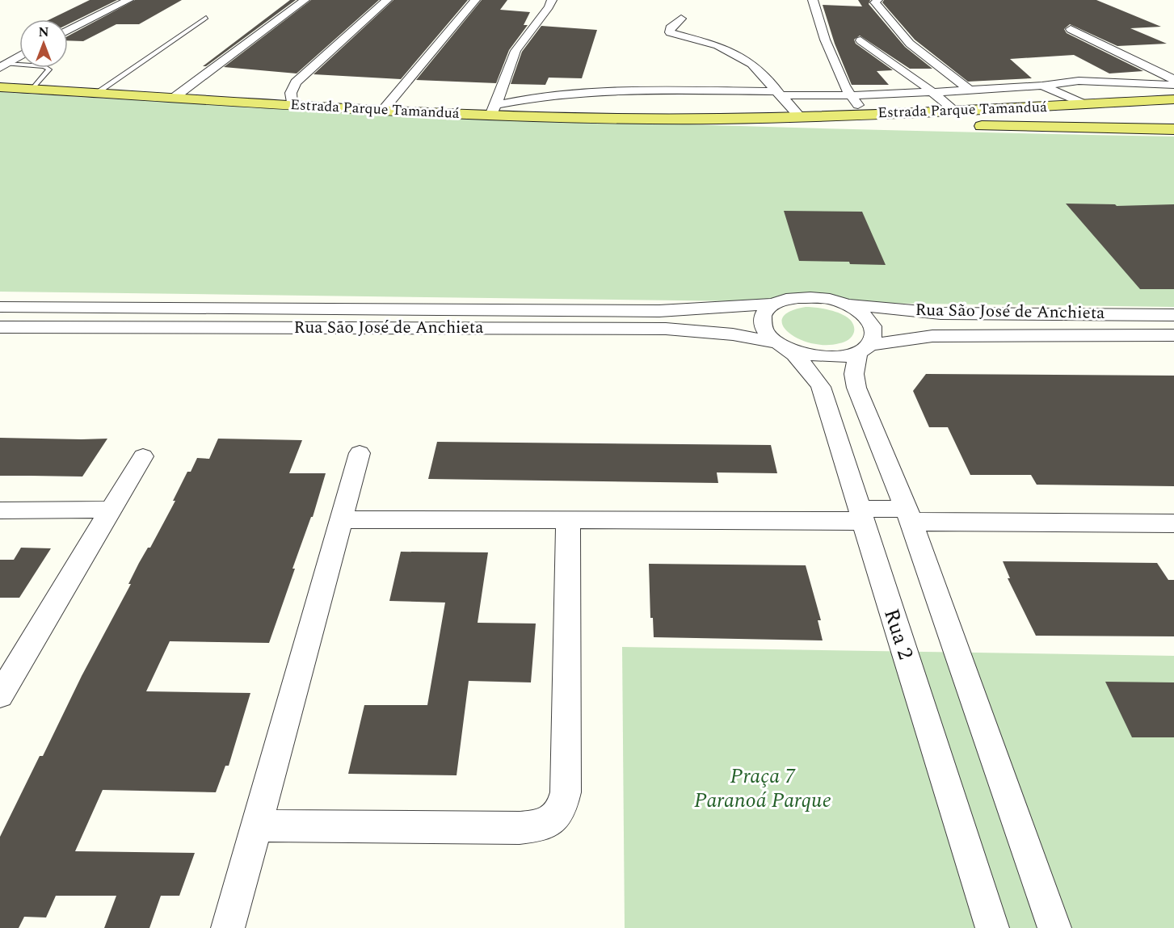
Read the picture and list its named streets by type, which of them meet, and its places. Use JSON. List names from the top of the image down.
{
  "streets": {
    "main road": ["Estrada Parque Tamanduá"],
    "street": ["Rua São José de Anchieta", "Rua 2"]
  },
  "crossings": [
    ["Rua São José de Anchieta", "Rua 2"]
  ],
  "parks": ["Praça 7 Paranoá Parque"],
  "north": "top"
}
